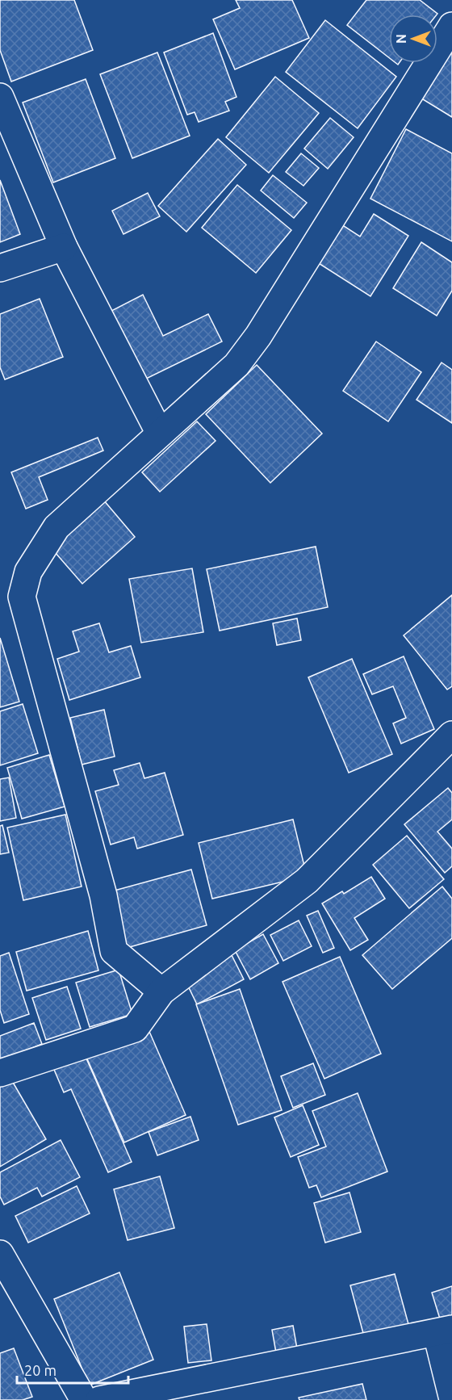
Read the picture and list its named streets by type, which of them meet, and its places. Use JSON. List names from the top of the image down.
{
  "scale_bar": "20 m",
  "north": "left"
}
